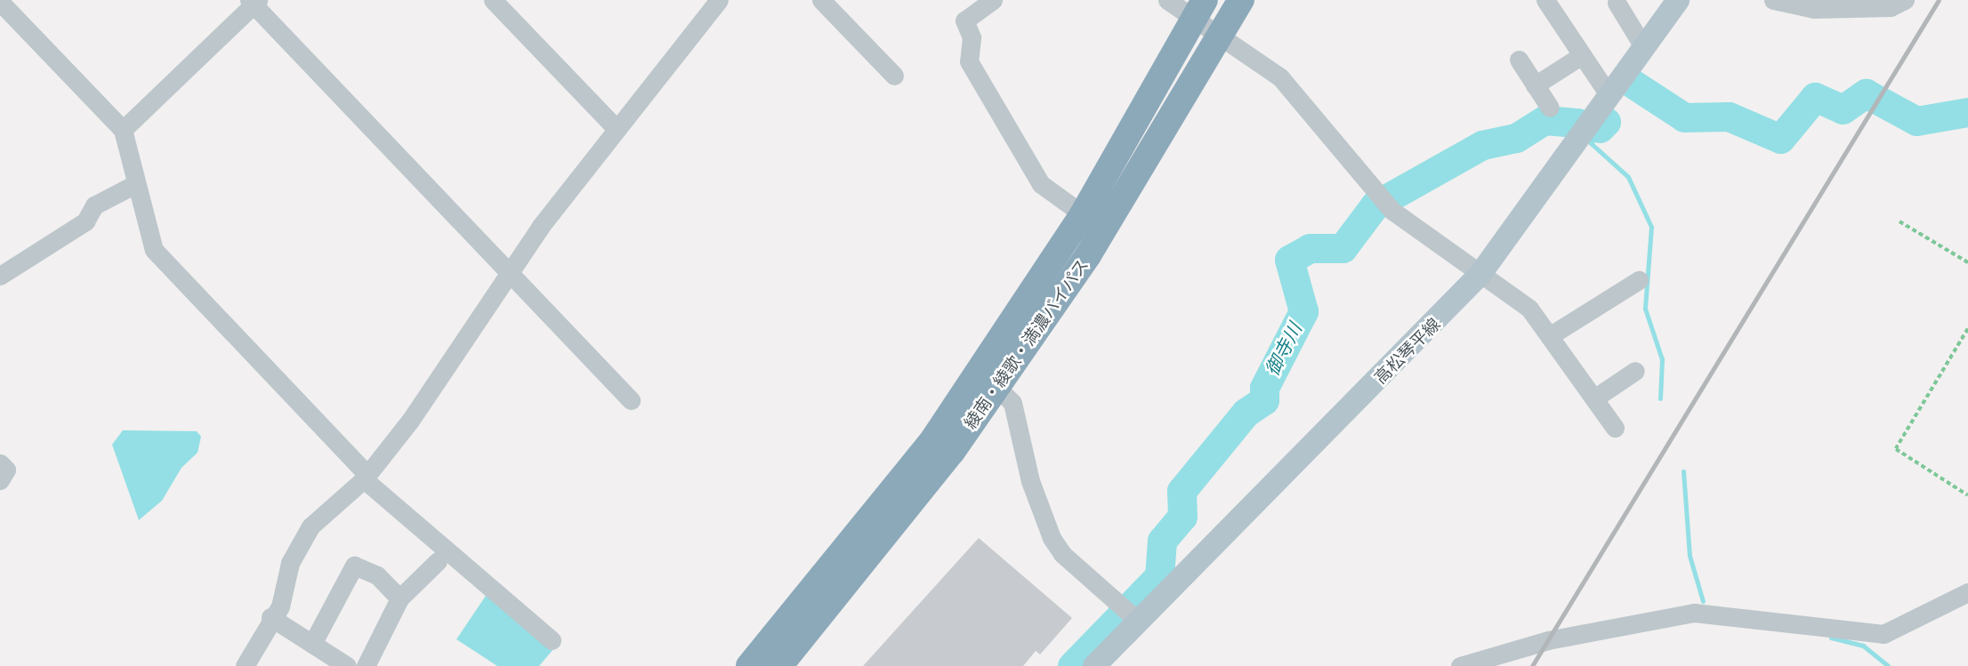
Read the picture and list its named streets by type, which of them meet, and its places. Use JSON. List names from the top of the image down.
{
  "streets": {
    "highway": ["綾南・綾歌・満濃バイパス"],
    "main road": ["高松琴平線"]
  },
  "water": ["御寺川"]
}
